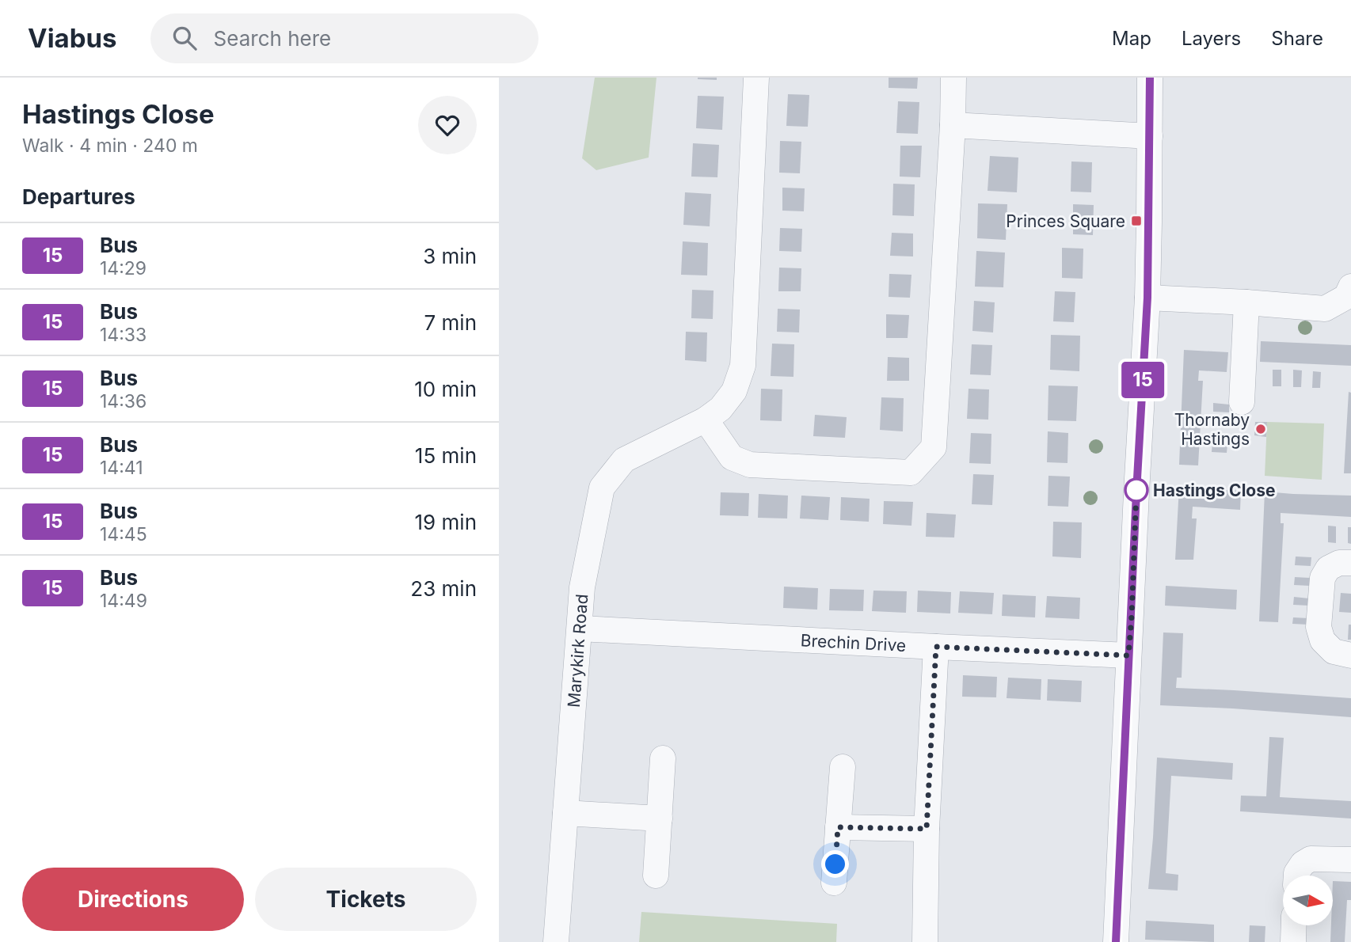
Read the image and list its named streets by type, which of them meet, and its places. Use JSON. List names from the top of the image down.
{
  "streets": {
    "street": ["Brechin Drive", "Marykirk Road"]
  },
  "crossings": [
    ["Brechin Drive", "Marykirk Road"]
  ],
  "places": {
    "transit": ["Princes Square"],
    "other": ["Thornaby Hastings", "Hastings Close"]
  },
  "lines": ["bus line 15"],
  "north": "right",
  "page": {
    "header": "Viabus",
    "search": "Search here",
    "nav": ["Map", "Layers", "Share"],
    "heading": [
      ["Hastings Close", "Walk · 4 min · 240 m"],
      "Departures"
    ],
    "on_map": "15",
    "list": [
      {
        "mark": "15",
        "name": "Bus",
        "note": "14:29",
        "value": "3 min"
      },
      {
        "mark": "15",
        "name": "Bus",
        "note": "14:33",
        "value": "7 min"
      },
      {
        "mark": "15",
        "name": "Bus",
        "note": "14:36",
        "value": "10 min"
      },
      {
        "mark": "15",
        "name": "Bus",
        "note": "14:41",
        "value": "15 min"
      },
      {
        "mark": "15",
        "name": "Bus",
        "note": "14:45",
        "value": "19 min"
      },
      {
        "mark": "15",
        "name": "Bus",
        "note": "14:49",
        "value": "23 min"
      }
    ],
    "buttons": ["Directions", "Tickets"]
  }
}
